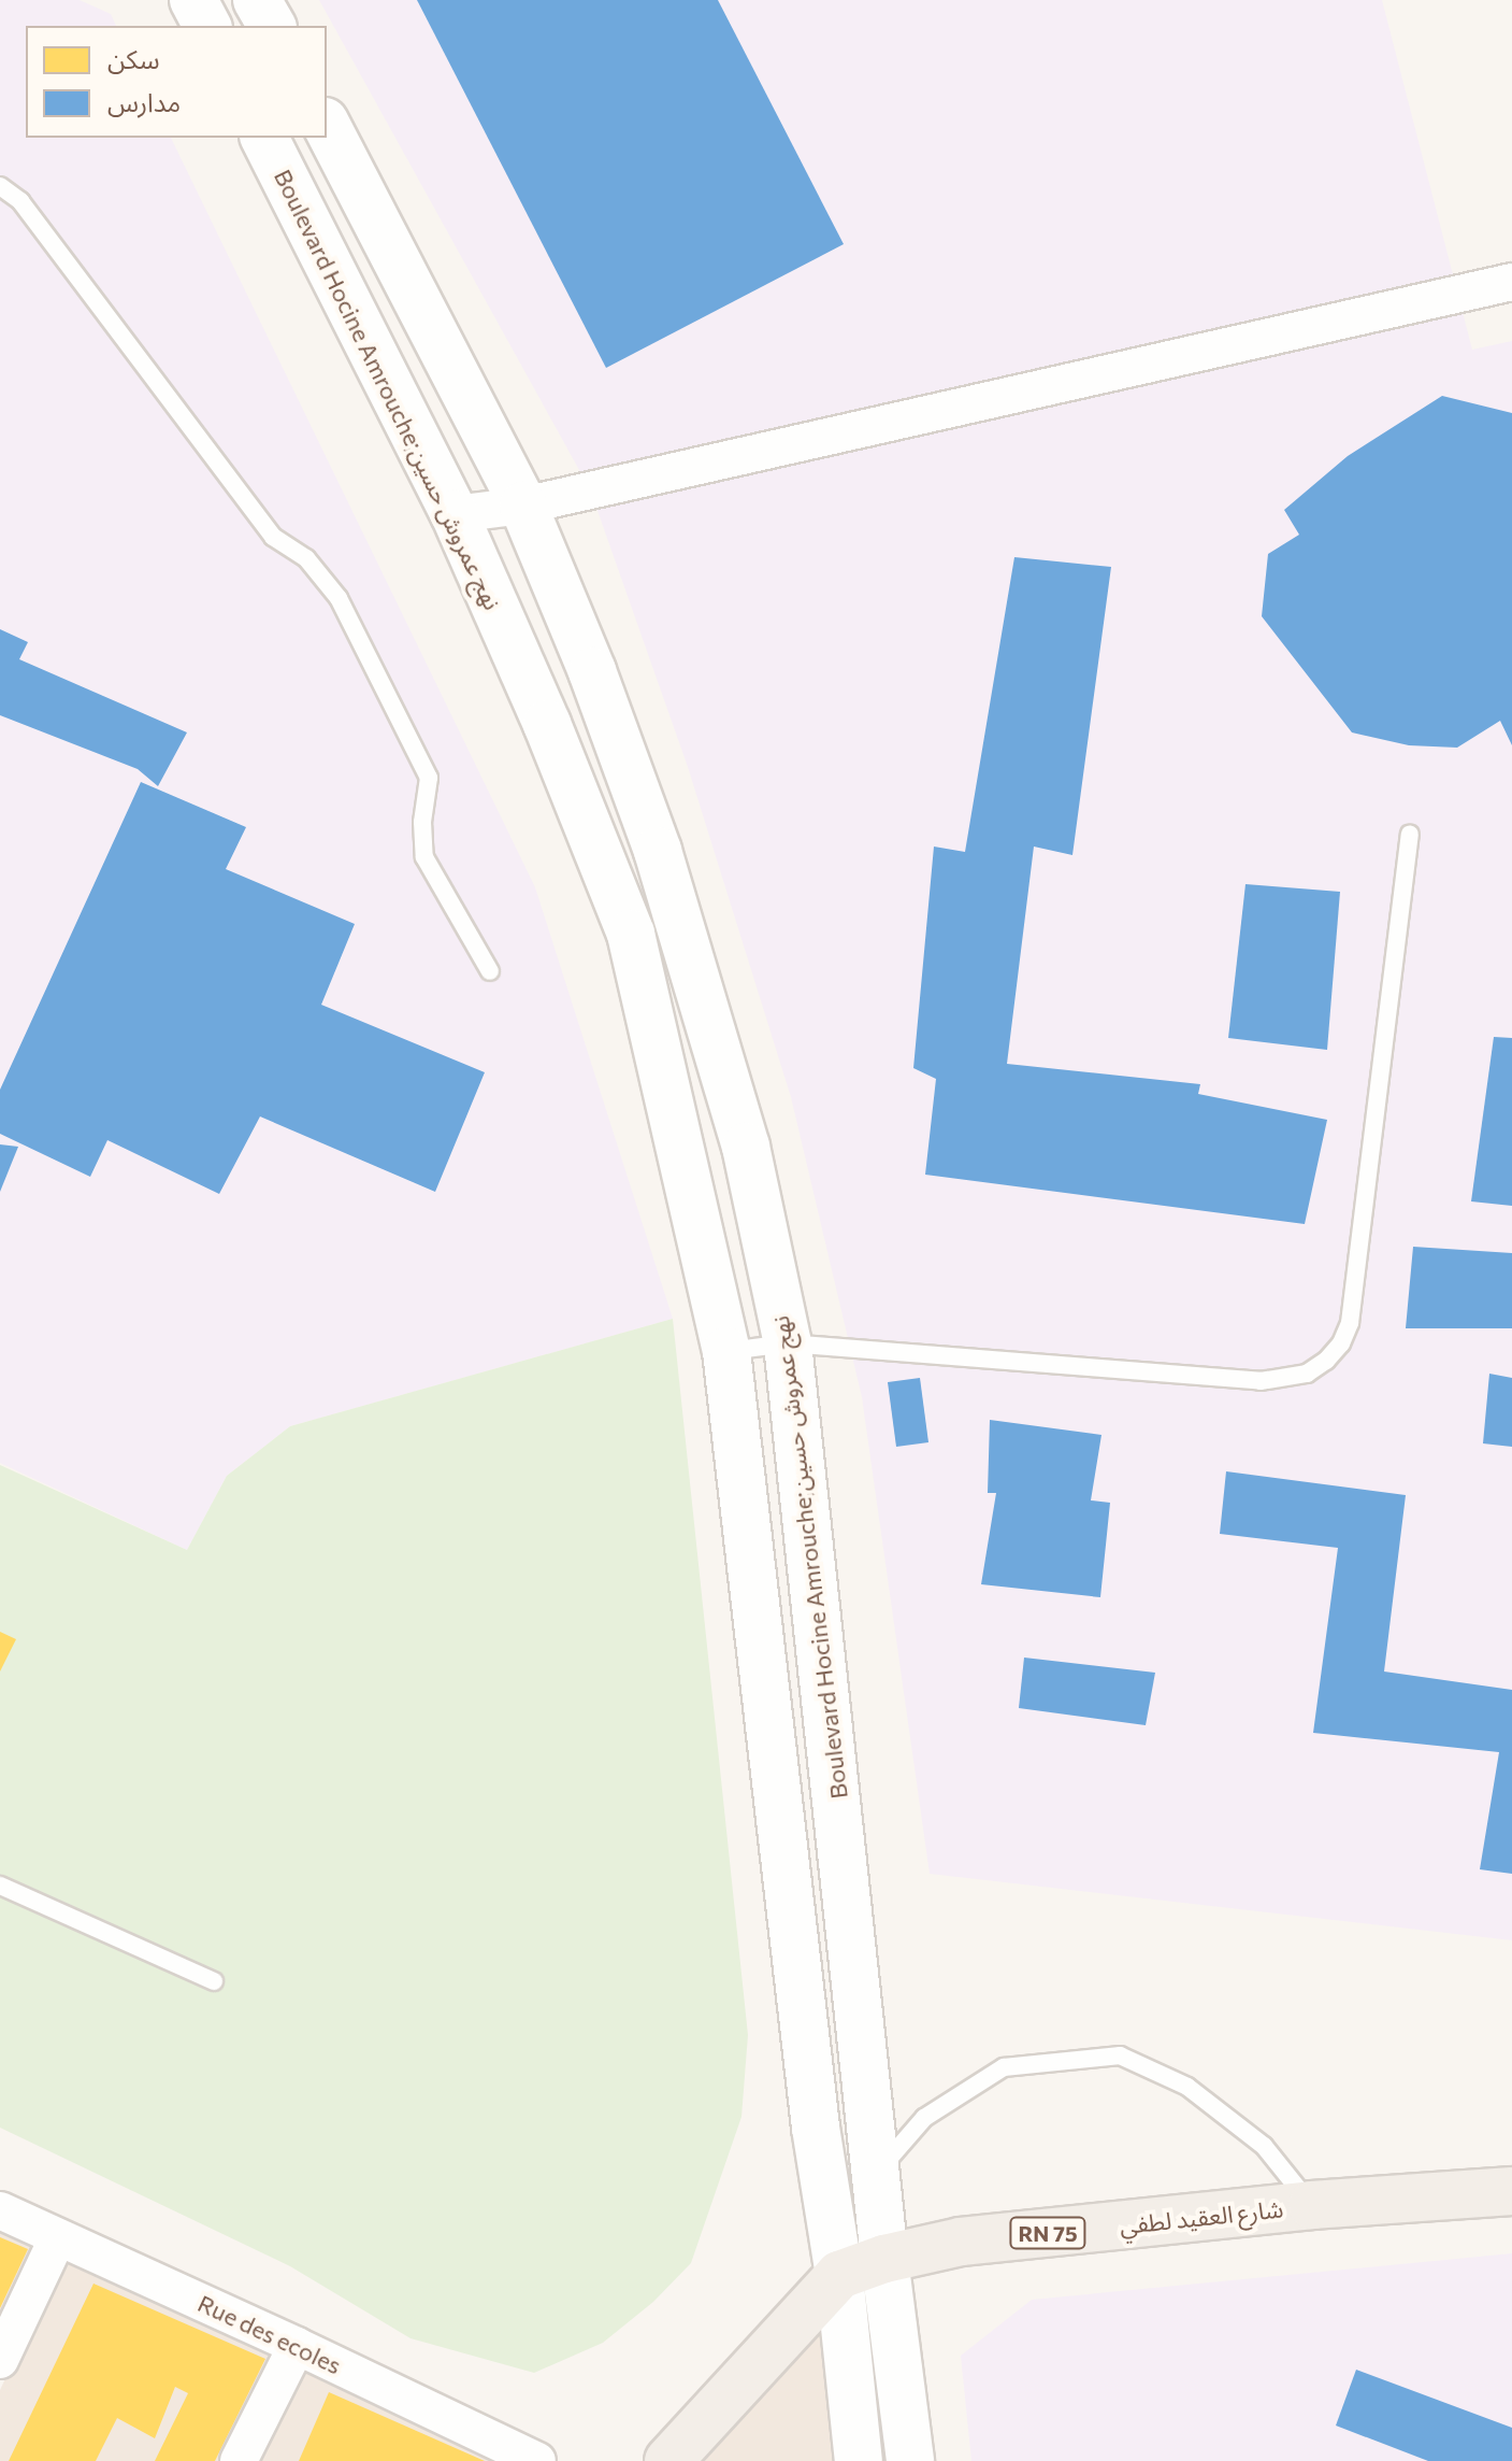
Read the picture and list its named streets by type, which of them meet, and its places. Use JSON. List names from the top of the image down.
{
  "streets": {
    "main road": ["Boulevard Hocine Amrouche;نهج عمروش حسين", "شارع العقيد لطفي", "RN 75"],
    "street": ["Rue des ecoles"]
  },
  "crossings": [
    ["Boulevard Hocine Amrouche;نهج عمروش حسين", "شارع العقيد لطفي"]
  ],
  "legend": ["سكن", "مدارس"]
}
